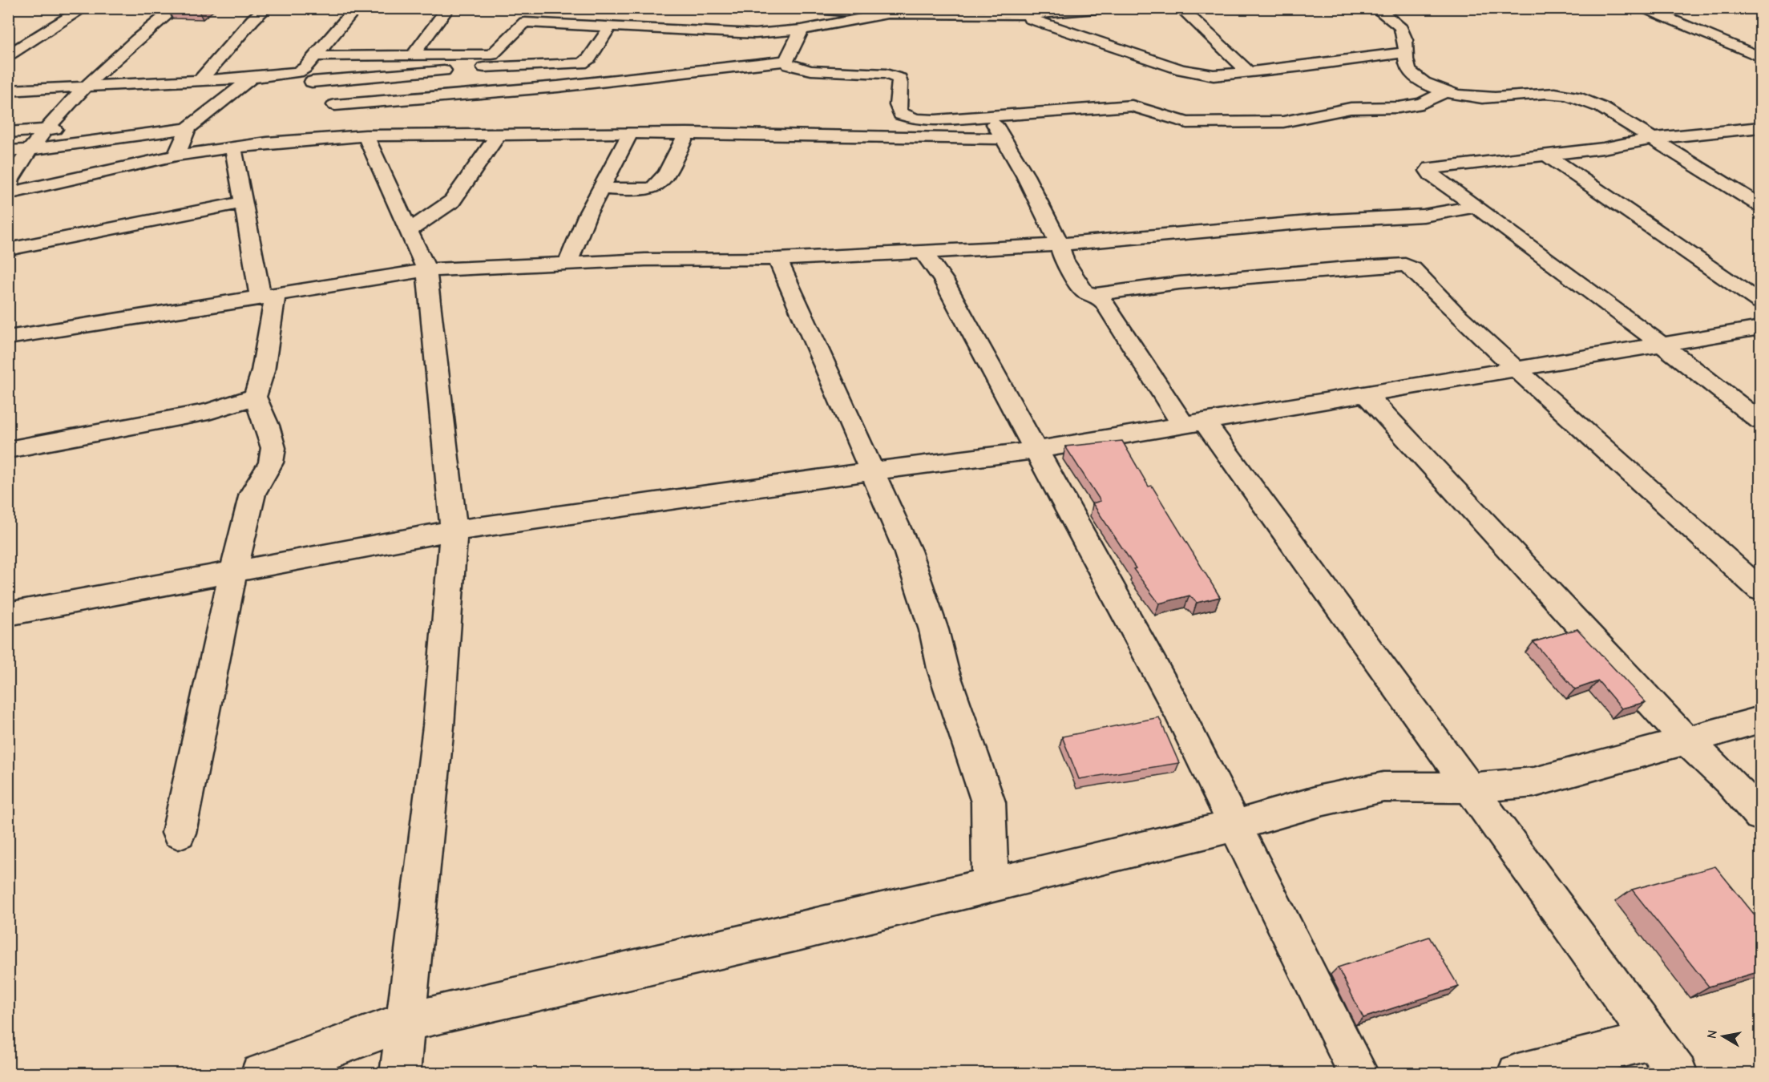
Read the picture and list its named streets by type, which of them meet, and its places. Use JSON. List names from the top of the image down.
{
  "north": "left"
}
